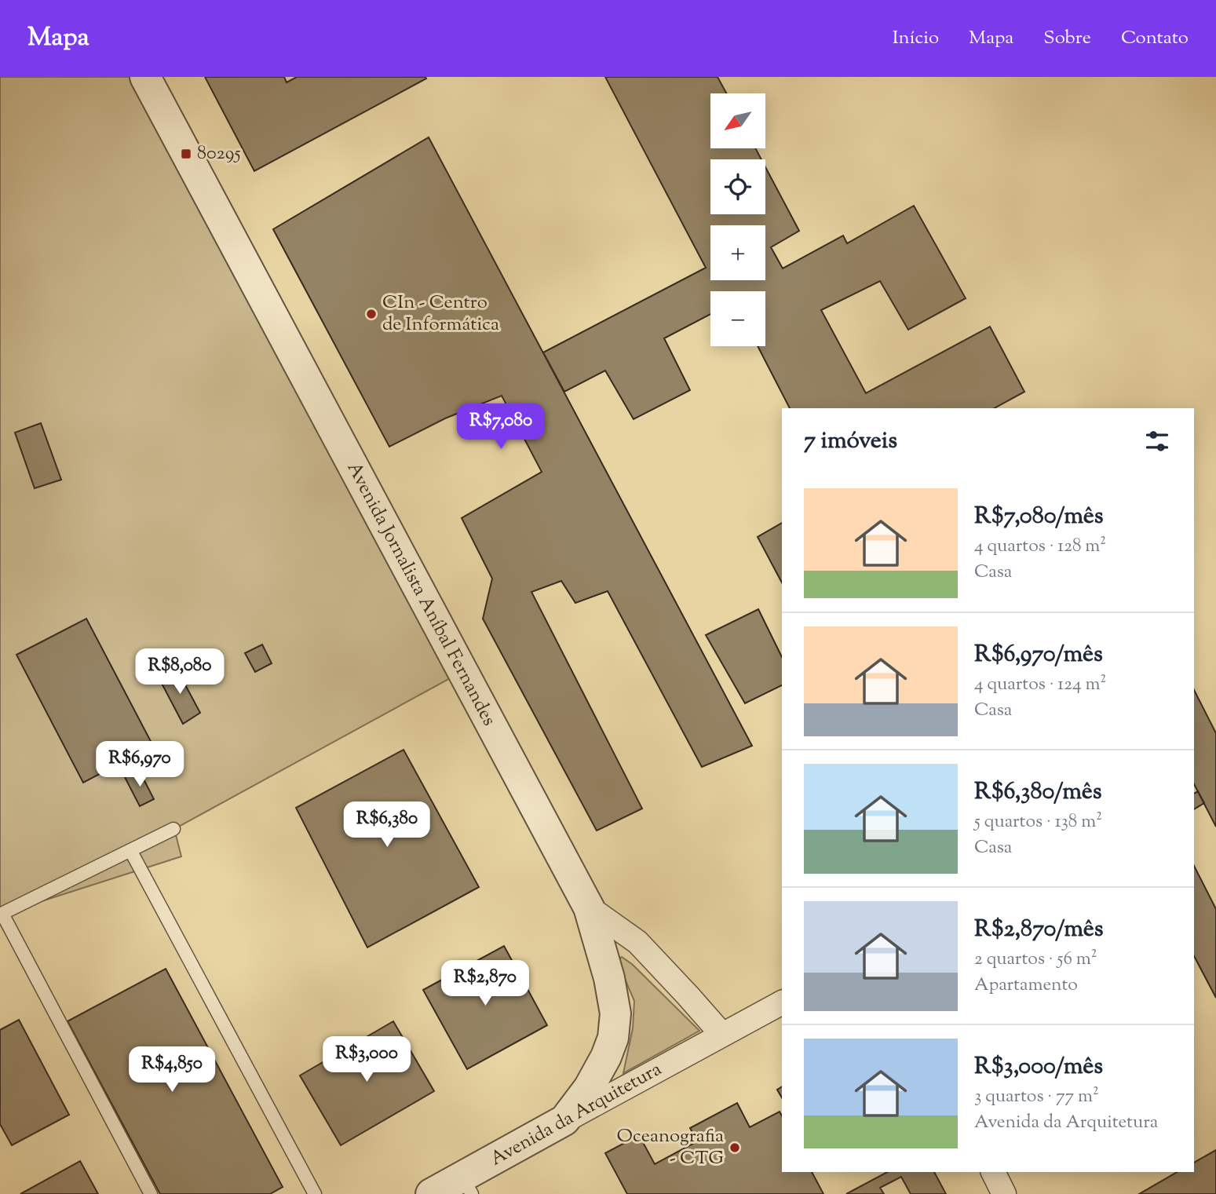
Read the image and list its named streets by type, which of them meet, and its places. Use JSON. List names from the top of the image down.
{
  "streets": {
    "street": ["Avenida Jornalista Aníbal Fernandes", "Avenida da Arquitetura"]
  },
  "crossings": [
    ["Avenida Jornalista Aníbal Fernandes", "Avenida da Arquitetura"]
  ],
  "places": {
    "transit": ["80295"],
    "other": ["CIn - Centro de Informática", "Oceanografia - CTG"]
  },
  "north": "bottom left",
  "page": {
    "header": "Mapa",
    "nav": [
      "Início",
      "Mapa",
      "Sobre",
      "Contato"
    ],
    "map_buttons": ["+", "−"],
    "price": [
      "R$7,080",
      "R$8,080",
      "R$6,970",
      "R$6,380",
      "R$2,870",
      "R$3,000",
      "R$4,850"
    ],
    "heading": "7 imóveis",
    "list": [
      {
        "name": "R$7,080/mês",
        "note": "4 quartos · 128 m² · Casa"
      },
      {
        "name": "R$6,970/mês",
        "note": "4 quartos · 124 m² · Casa"
      },
      {
        "name": "R$6,380/mês",
        "note": "5 quartos · 138 m² · Casa"
      },
      {
        "name": "R$2,870/mês",
        "note": "2 quartos · 56 m² · Apartamento"
      },
      {
        "name": "R$3,000/mês",
        "note": "3 quartos · 77 m² · Avenida da Arquitetura"
      }
    ]
  }
}
